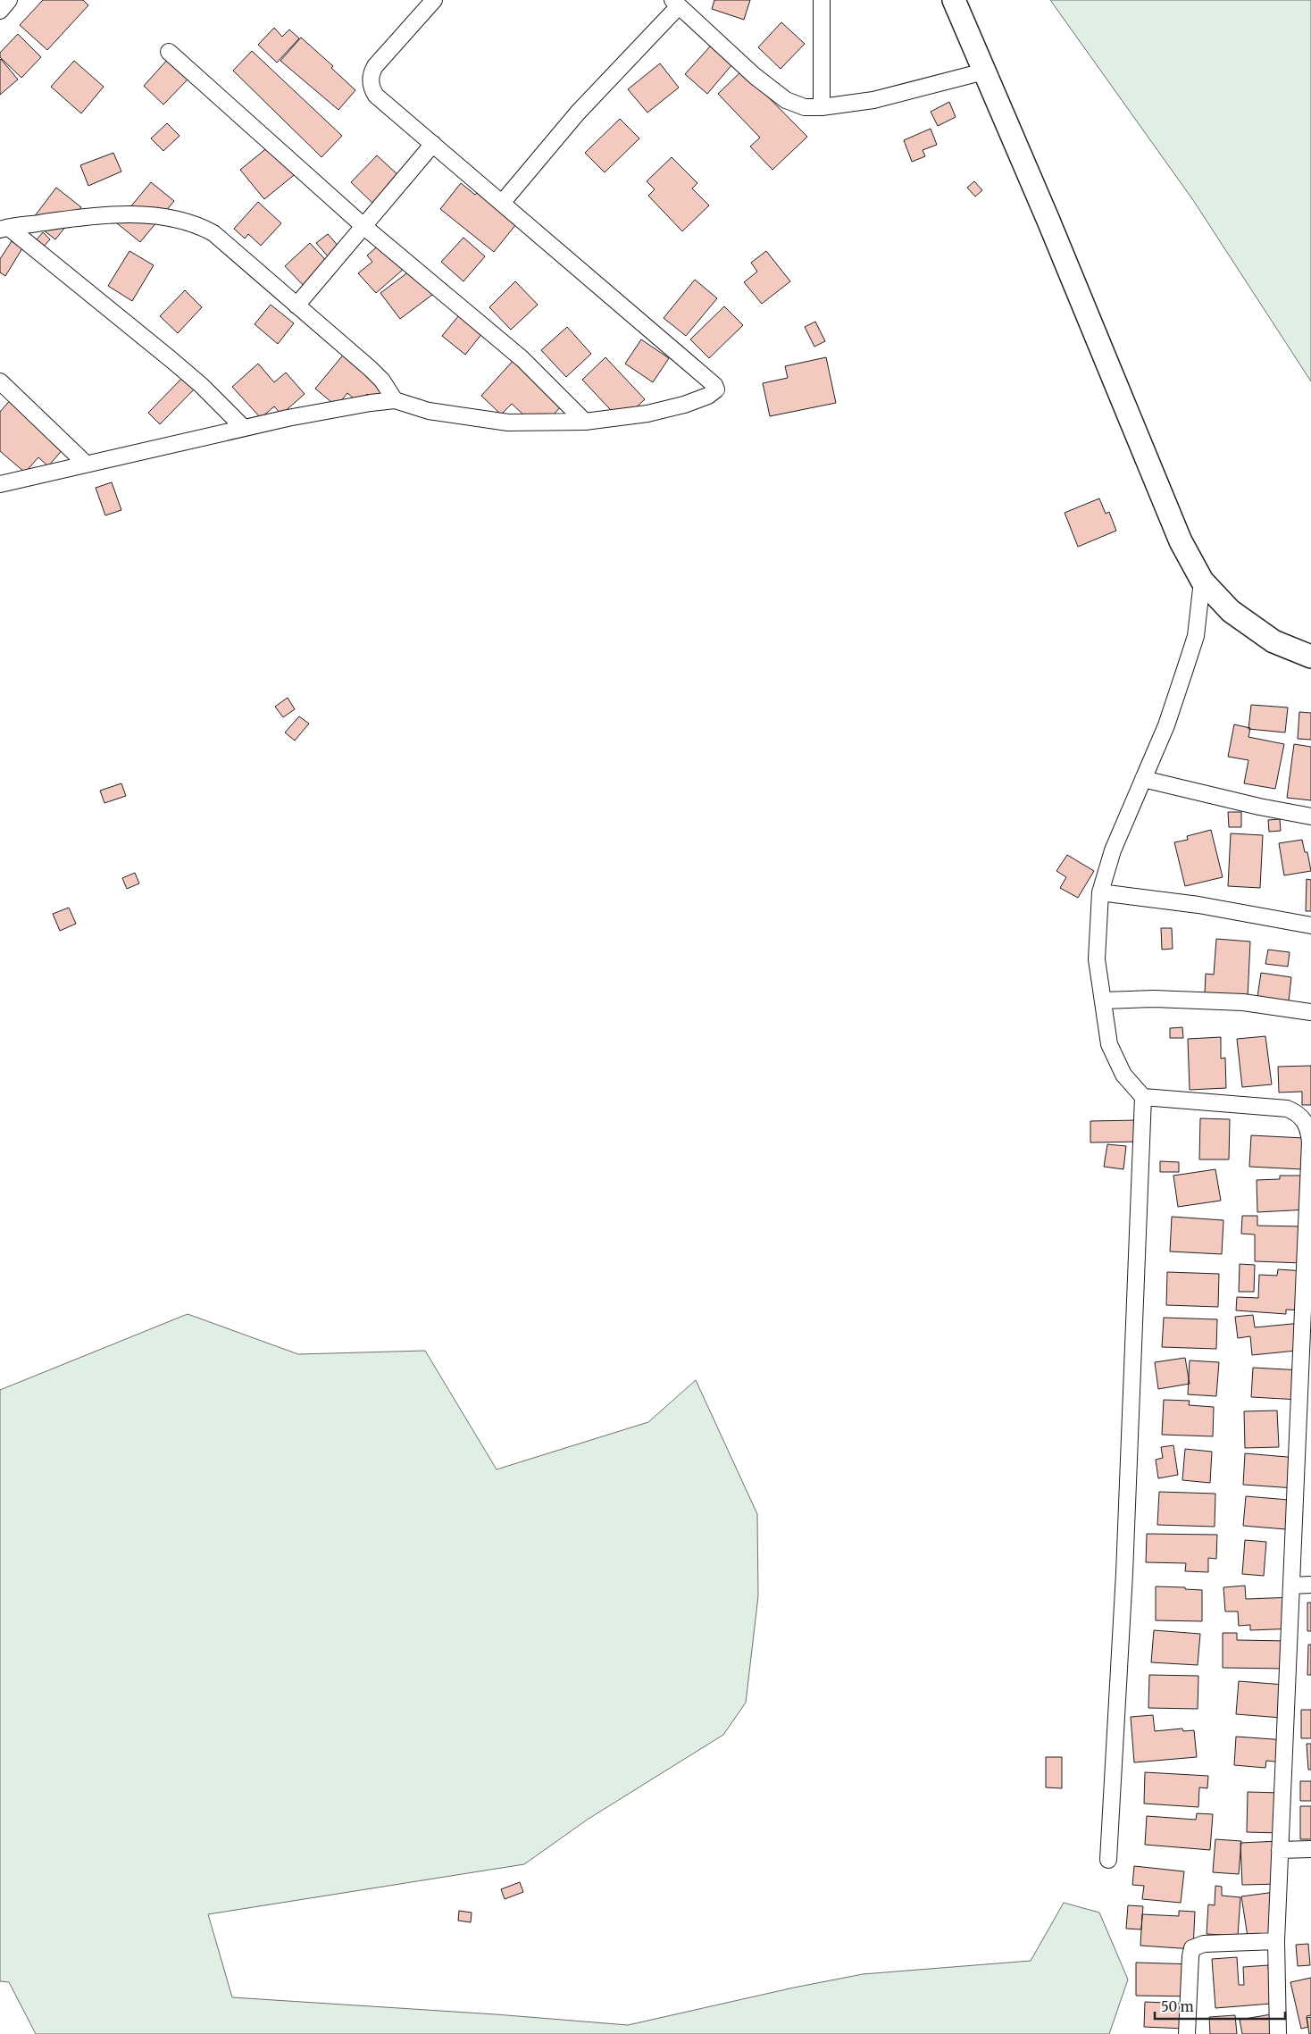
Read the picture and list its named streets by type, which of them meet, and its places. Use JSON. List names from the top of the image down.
{
  "scale_bar": "50 m"
}
